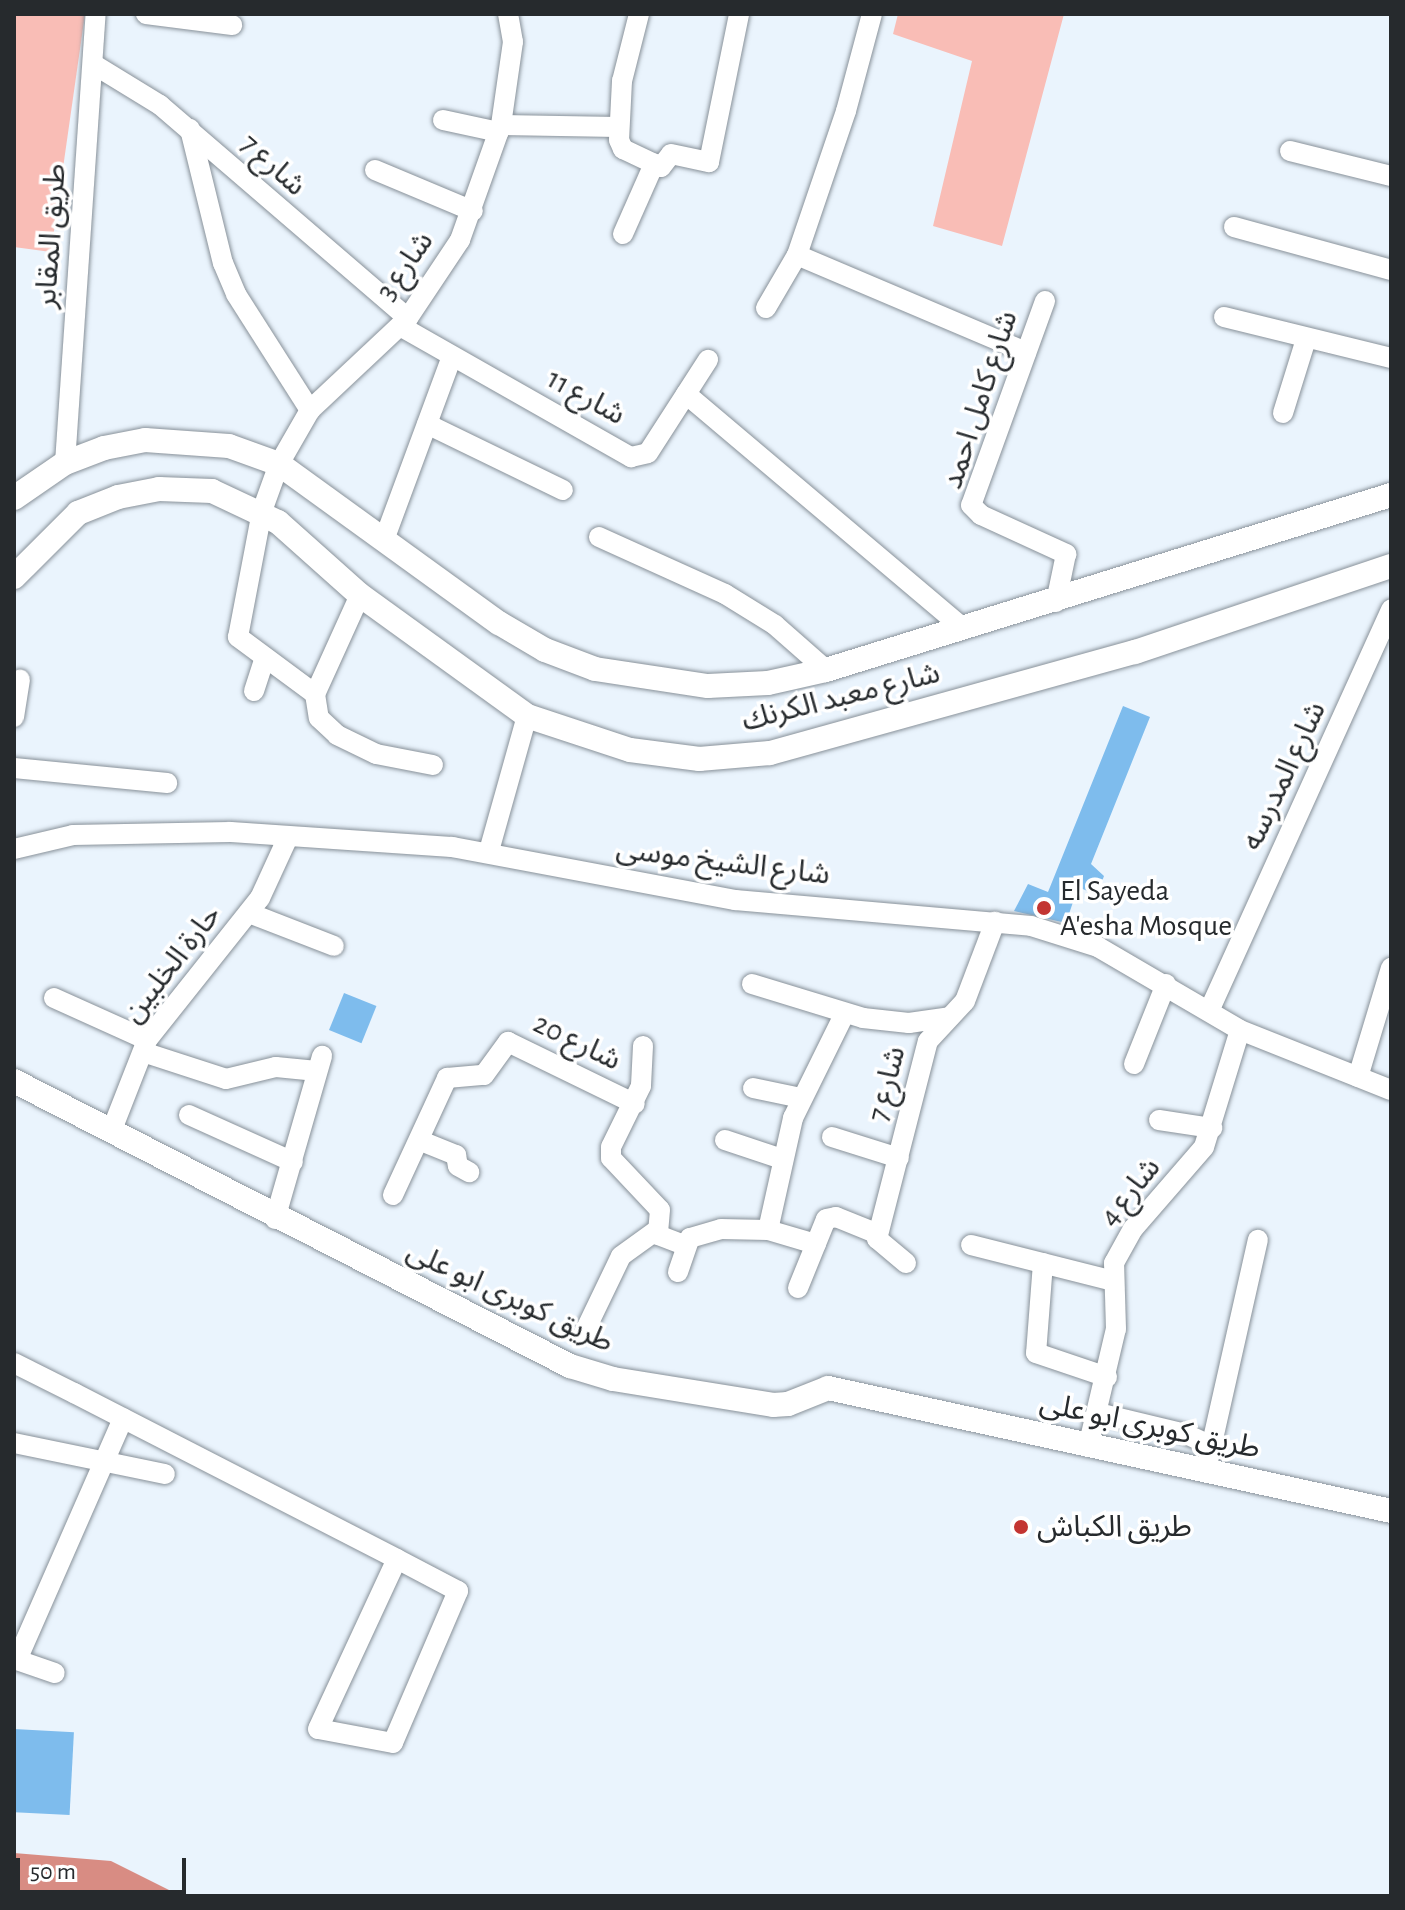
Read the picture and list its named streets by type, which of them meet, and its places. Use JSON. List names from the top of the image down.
{
  "streets": {
    "street": [
      "شارع 7",
      "طريق المقابر",
      "شارع 3",
      "شارع 11",
      "شارع كامل احمد",
      "شارع معبد الكرنك",
      "شارع المدرسه",
      "شارع الشيخ موسى",
      "حارة الخلبين",
      "شارع 20",
      "شارع 4",
      "طريق كوبرى ابو على"
    ]
  },
  "crossings": [
    ["شارع 7", "طريق المقابر"],
    ["شارع 7", "شارع 3"],
    ["شارع 7", "شارع 11"],
    ["شارع 7", "شارع الشيخ موسى"],
    ["طريق المقابر", "شارع معبد الكرنك"],
    ["شارع 3", "شارع 11"],
    ["شارع 3", "شارع معبد الكرنك"],
    ["شارع كامل احمد", "شارع معبد الكرنك"],
    ["شارع المدرسه", "شارع الشيخ موسى"],
    ["شارع الشيخ موسى", "حارة الخلبين"],
    ["شارع الشيخ موسى", "شارع 4"],
    ["حارة الخلبين", "طريق كوبرى ابو على"],
    ["شارع 4", "طريق كوبرى ابو على"]
  ],
  "places": ["El Sayeda A'esha Mosque", "طريق الكباش"],
  "scale_bar": "50 m"
}
